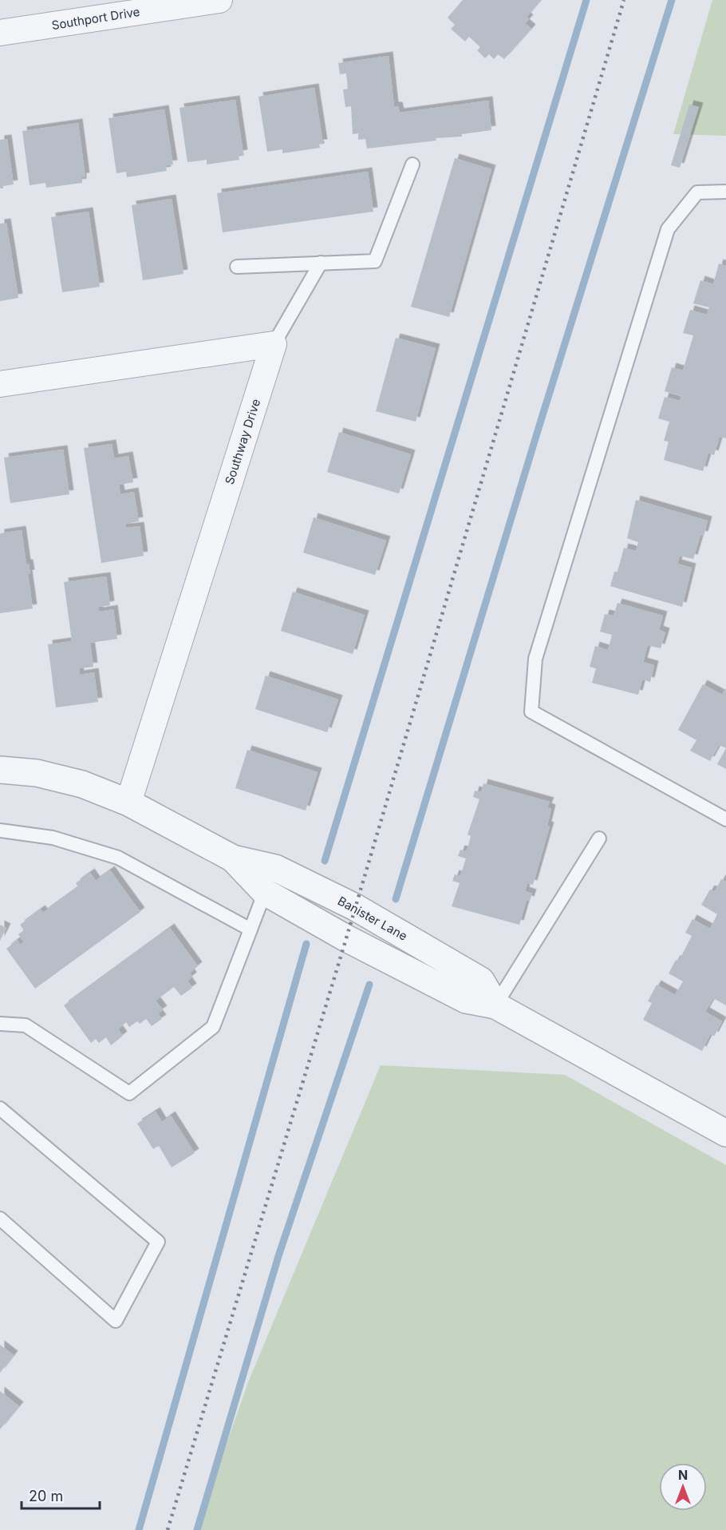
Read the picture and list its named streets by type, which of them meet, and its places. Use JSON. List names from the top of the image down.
{
  "streets": {
    "street": ["Southport Drive", "Southway Drive", "Banister Lane"]
  },
  "crossings": [
    ["Southway Drive", "Banister Lane"]
  ],
  "scale_bar": "20 m",
  "north": "top"
}
